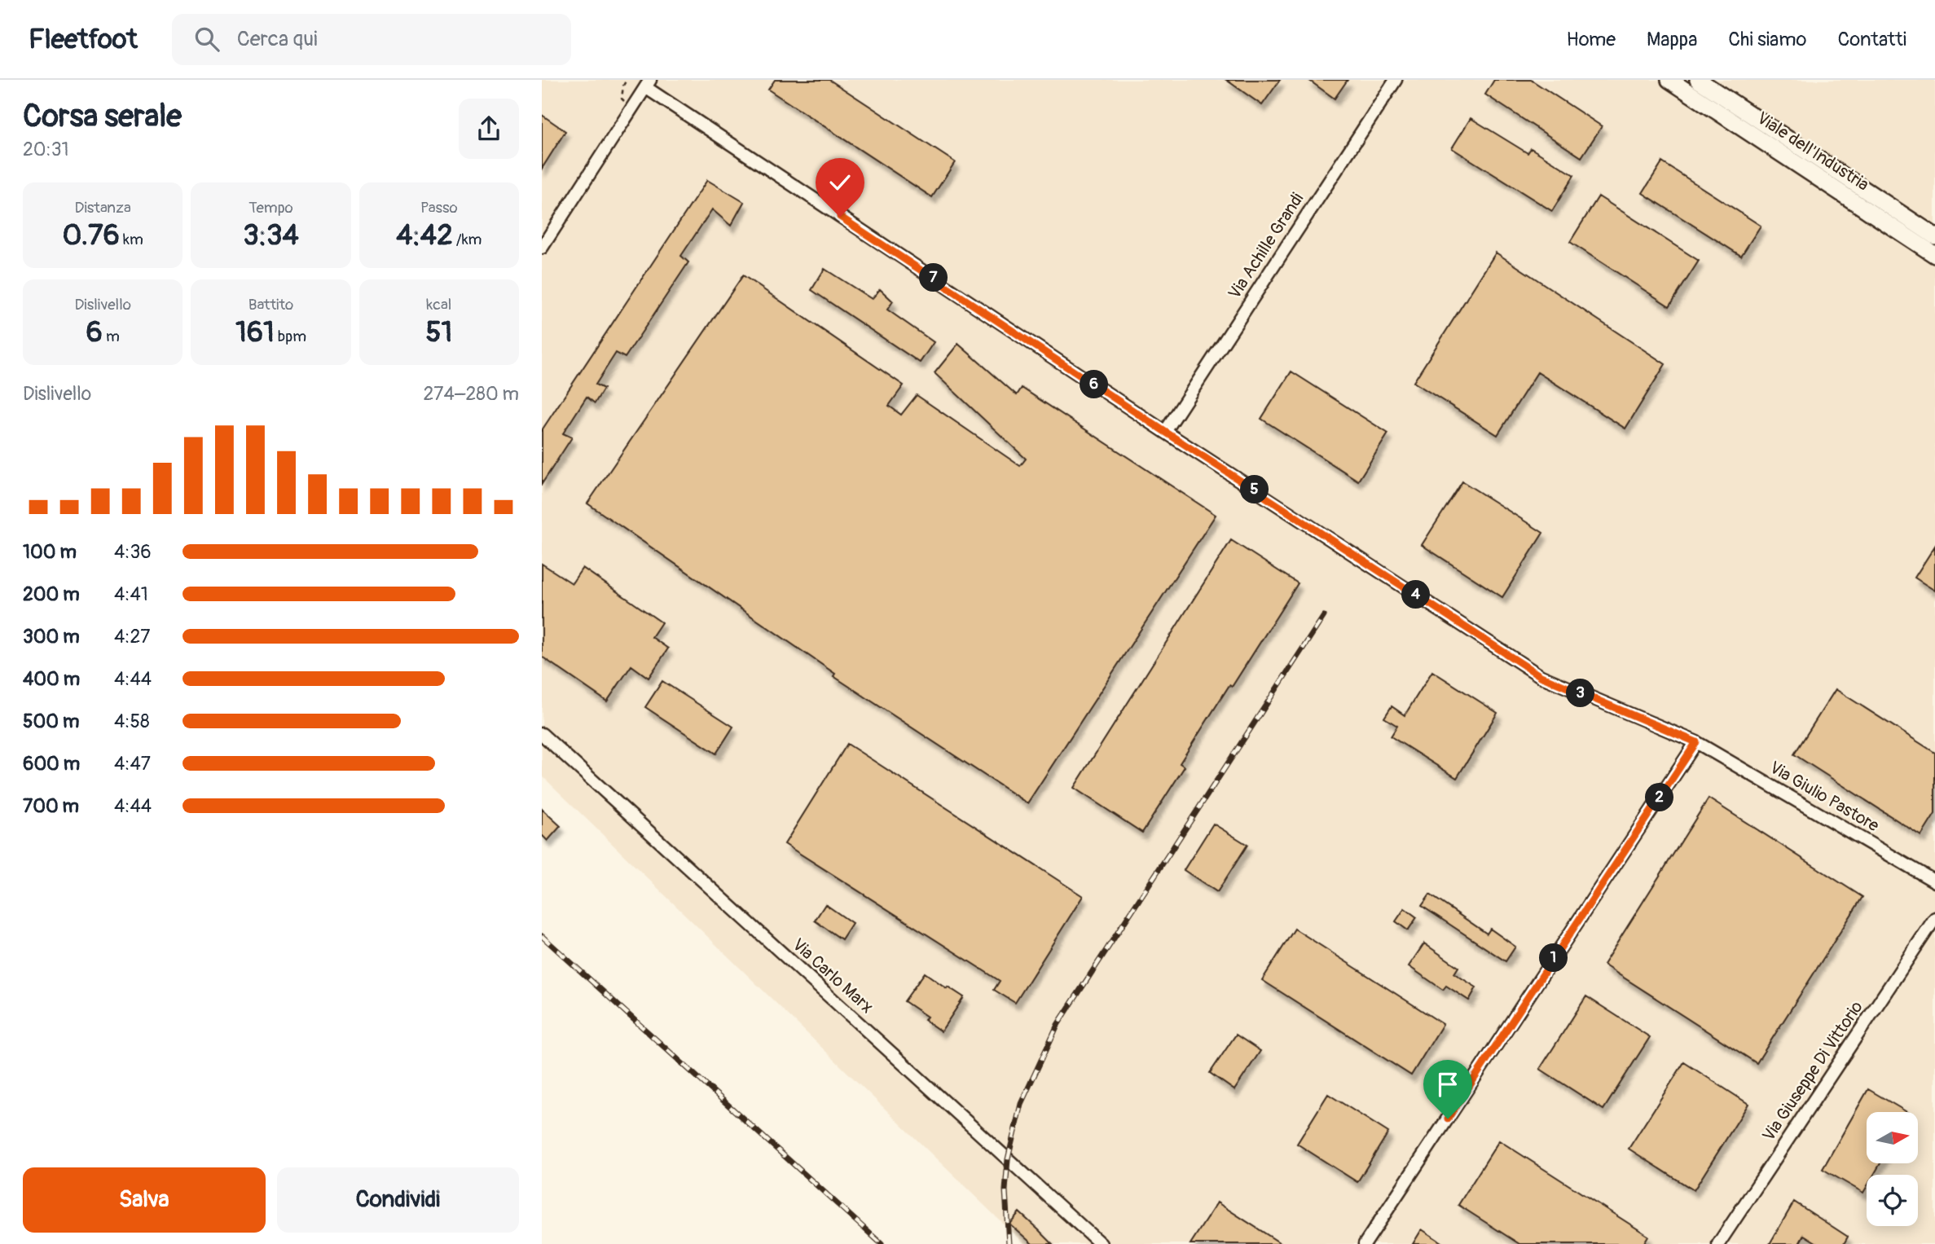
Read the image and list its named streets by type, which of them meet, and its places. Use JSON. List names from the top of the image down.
{
  "streets": {
    "main road": ["Viale dell'Industria"],
    "street": [
      "Via Achille Grandi",
      "Via Giulio Pastore",
      "Via Carlo Marx",
      "Via Giuseppe Di Vittorio"
    ]
  },
  "crossings": [
    ["Via Achille Grandi", "Via Giulio Pastore"]
  ],
  "north": "right",
  "page": {
    "header": "Fleetfoot",
    "search": "Cerca qui",
    "nav": [
      "Home",
      "Mappa",
      "Chi siamo",
      "Contatti"
    ],
    "heading": ["Corsa serale", "20:31"],
    "stats": [
      ["Distanza", "0.76 km"],
      ["Tempo", "3:34"],
      ["Passo", "4:42 /km"],
      ["Dislivello", "6 m"],
      ["Battito", "161 bpm"],
      ["kcal", "51"]
    ],
    "pins": [
      "7",
      "6",
      "5",
      "4",
      "3",
      "2",
      "1"
    ],
    "chart": ["Dislivello", "274–280 m"],
    "list": [
      {
        "name": "100 m",
        "note": "4:36"
      },
      {
        "name": "200 m",
        "note": "4:41"
      },
      {
        "name": "300 m",
        "note": "4:27"
      },
      {
        "name": "400 m",
        "note": "4:44"
      },
      {
        "name": "500 m",
        "note": "4:58"
      },
      {
        "name": "600 m",
        "note": "4:47"
      },
      {
        "name": "700 m",
        "note": "4:44"
      }
    ],
    "buttons": ["Salva", "Condividi"]
  }
}
